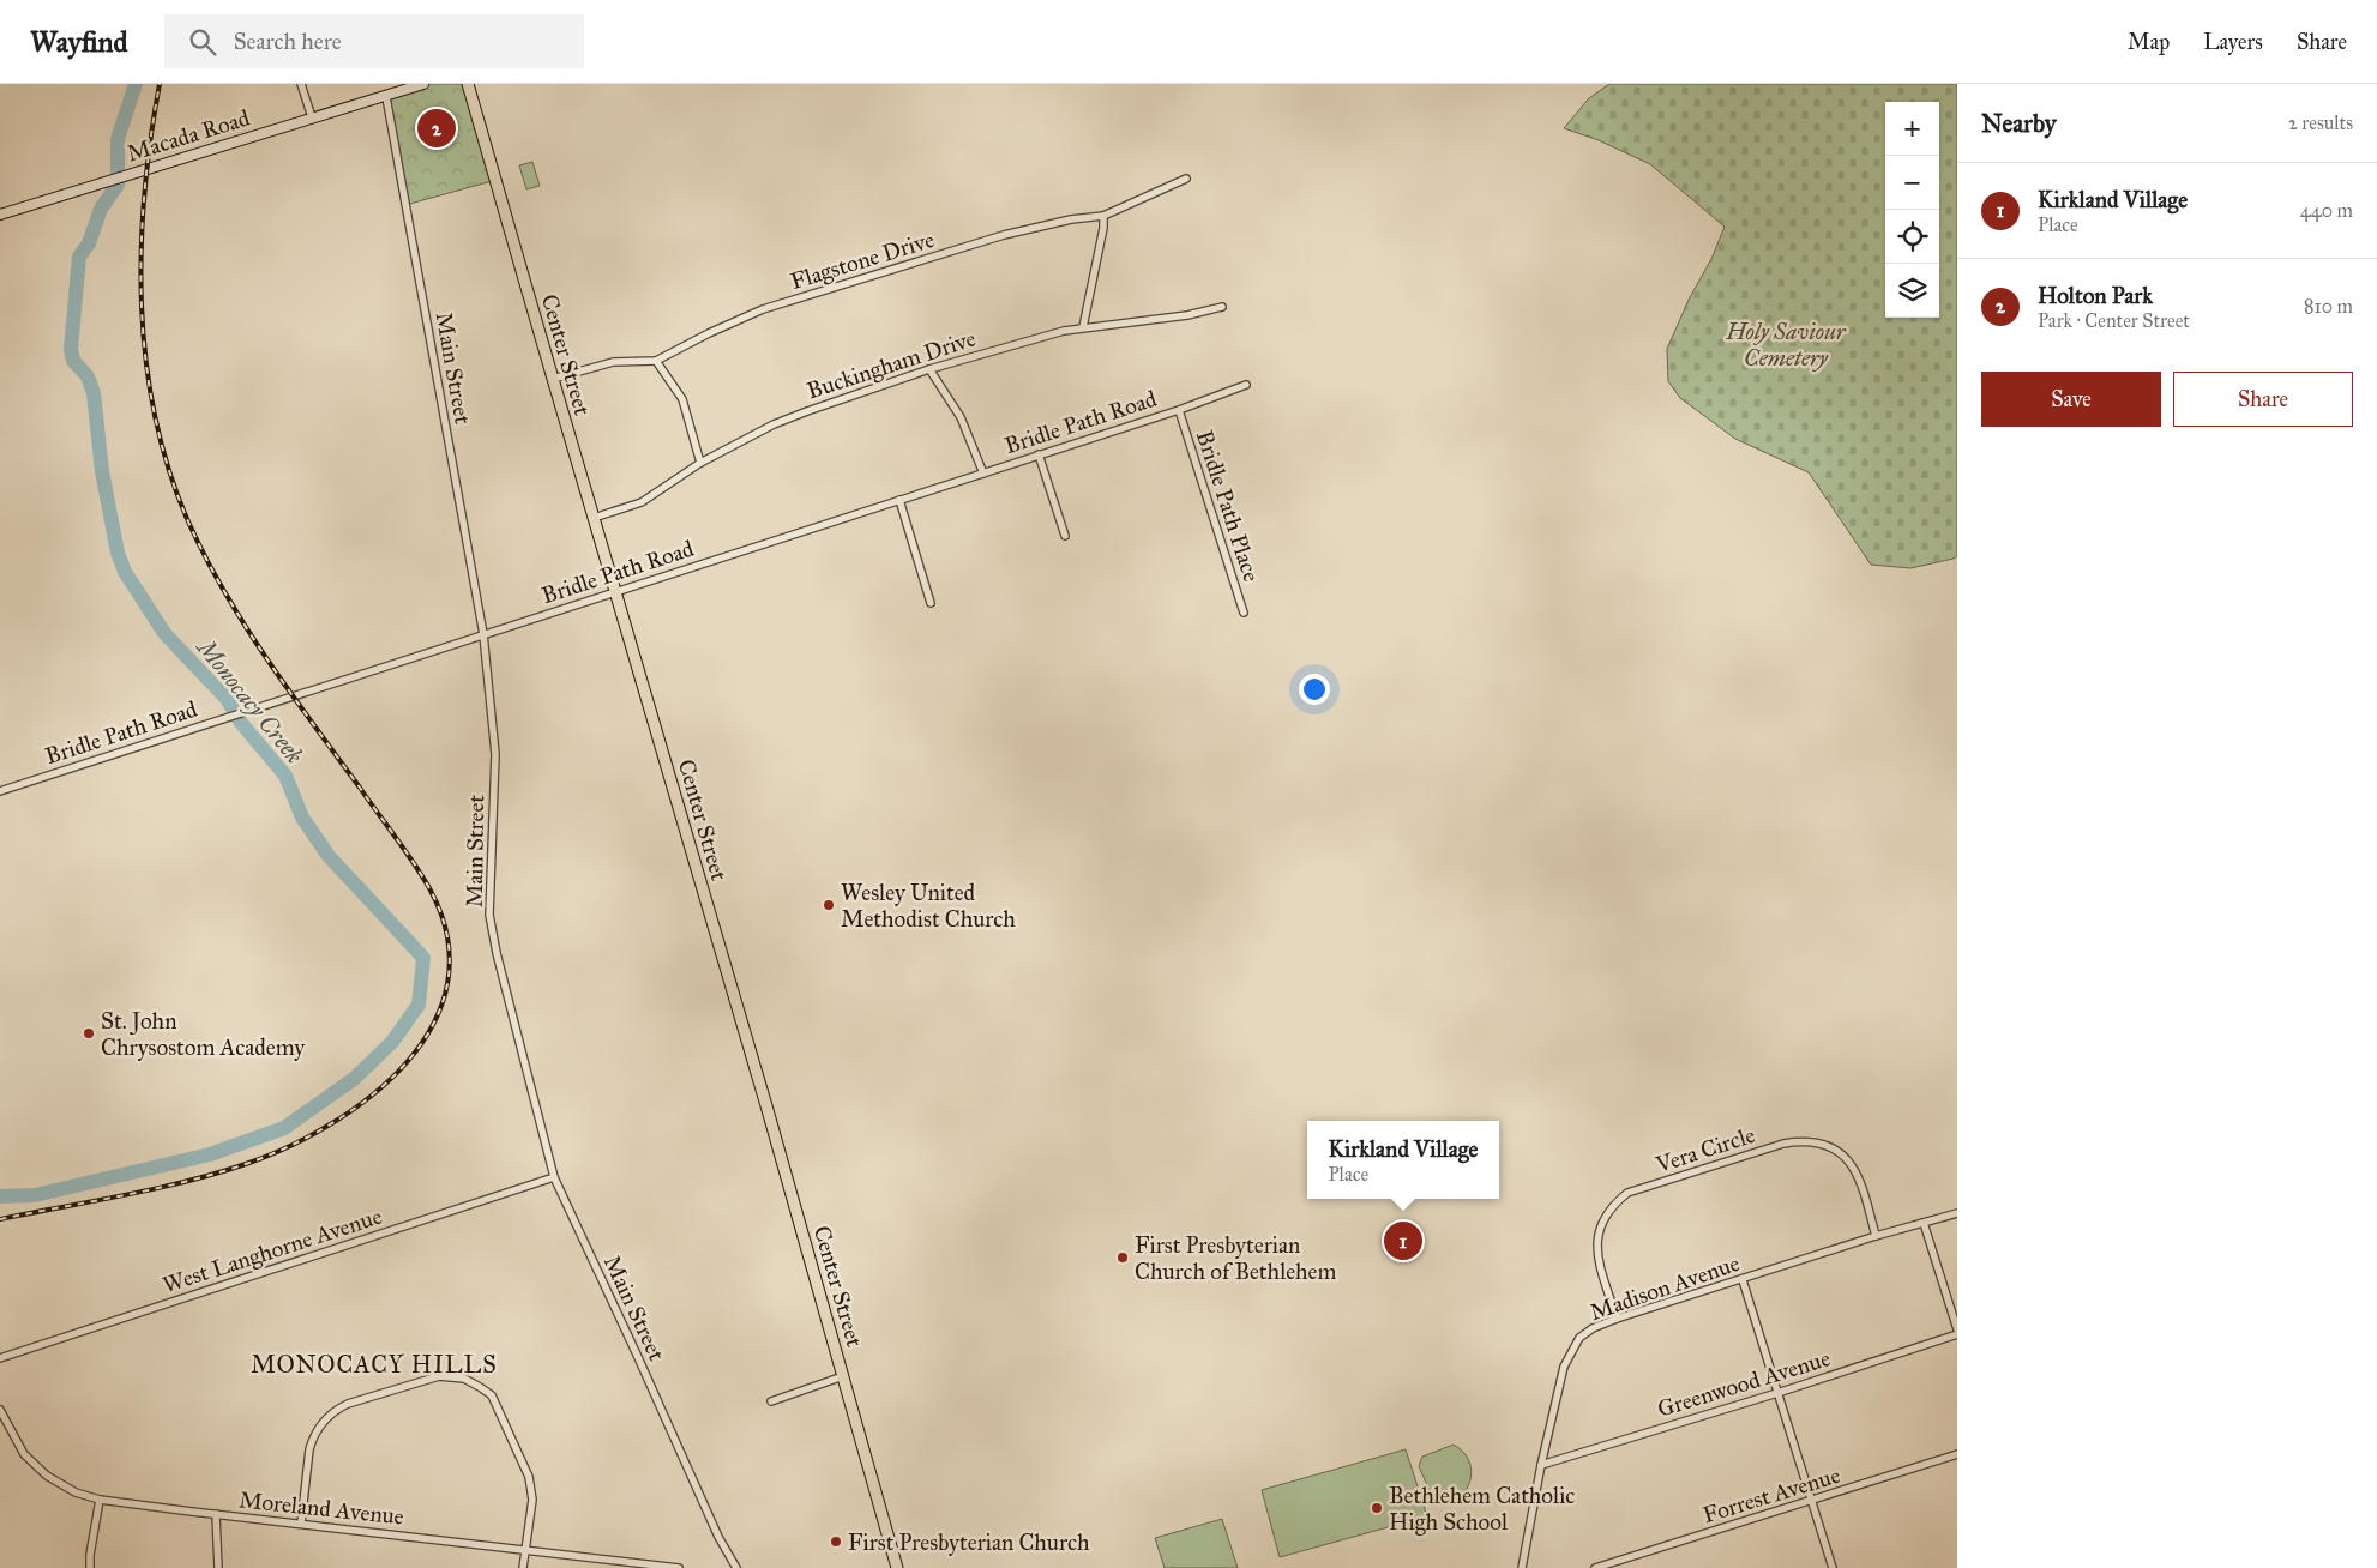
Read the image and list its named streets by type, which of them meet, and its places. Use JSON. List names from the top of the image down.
{
  "streets": {
    "main road": ["Center Street"],
    "street": [
      "Macada Road",
      "Flagstone Drive",
      "Buckingham Drive",
      "Main Street",
      "Bridle Path Road",
      "Bridle Path Place",
      "Vera Circle",
      "West Langhorne Avenue",
      "Madison Avenue",
      "Greenwood Avenue",
      "Forrest Avenue",
      "Moreland Avenue"
    ]
  },
  "crossings": [
    ["Macada Road", "Main Street"],
    ["Flagstone Drive", "Center Street"],
    ["Center Street", "Buckingham Drive"],
    ["Center Street", "Bridle Path Road"],
    ["Main Street", "Bridle Path Road"],
    ["Main Street", "West Langhorne Avenue"],
    ["Bridle Path Road", "Bridle Path Place"],
    ["Vera Circle", "Madison Avenue"],
    ["Madison Avenue", "Greenwood Avenue"]
  ],
  "districts": ["MONOCACY HILLS"],
  "water": ["Monocacy Creek"],
  "parks": ["Holy Saviour Cemetery"],
  "places": [
    "Wesley United Methodist Church",
    "St. John Chrysostom Academy",
    "First Presbyterian Church of Bethlehem",
    "Bethlehem Catholic High School",
    "First Presbyterian Church"
  ],
  "page": {
    "header": "Wayfind",
    "search": "Search here",
    "nav": ["Map", "Layers", "Share"],
    "heading": ["Nearby", "2 results"],
    "map_buttons": ["+", "−"],
    "pins": ["2", "1"],
    "list": [
      {
        "mark": "1",
        "name": "Kirkland Village",
        "note": "Place",
        "value": "440 m"
      },
      {
        "mark": "2",
        "name": "Holton Park",
        "note": "Park · Center Street",
        "value": "810 m"
      }
    ],
    "buttons": ["Save", "Share"],
    "popup": ["Kirkland Village", "Place"]
  }
}
